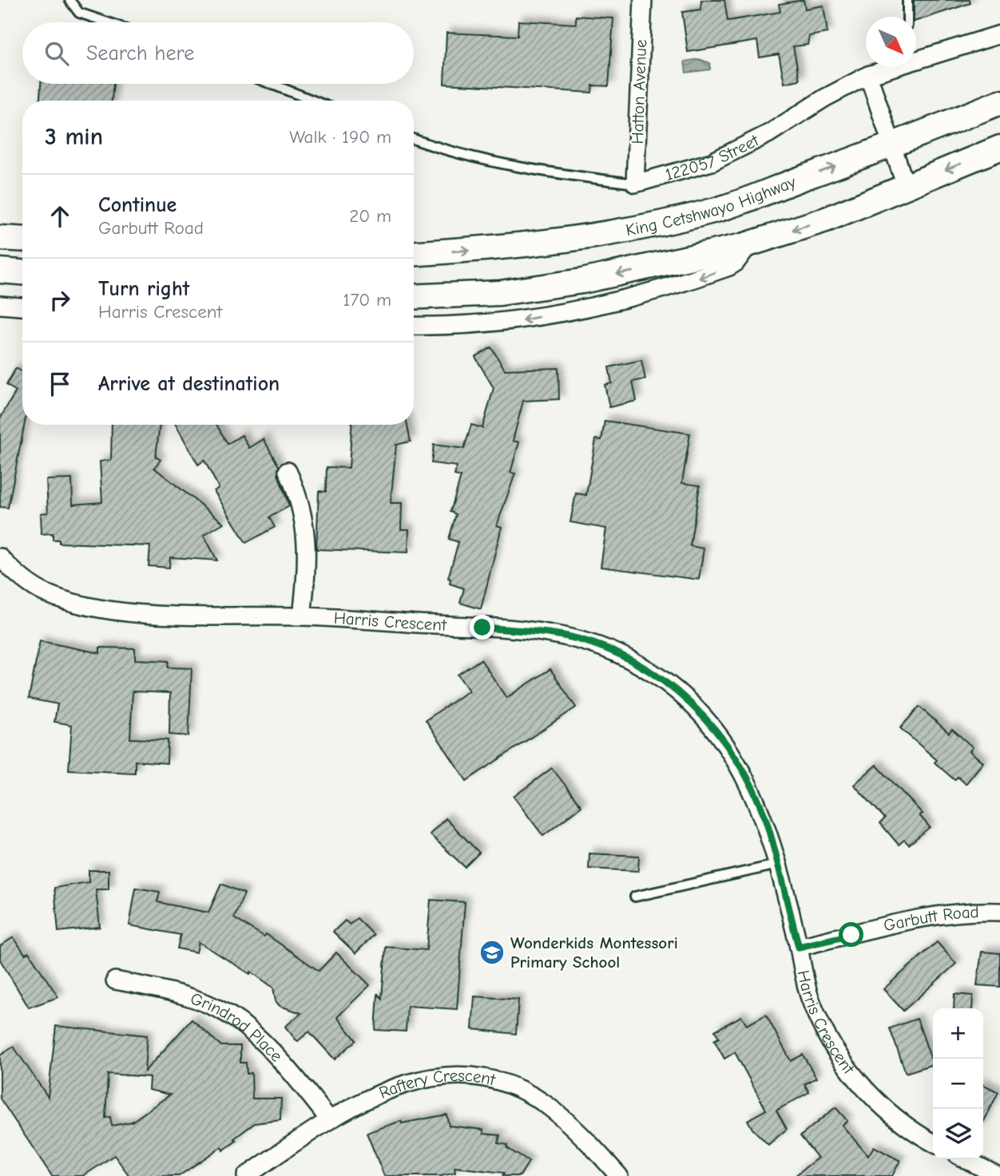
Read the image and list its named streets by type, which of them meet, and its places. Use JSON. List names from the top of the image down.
{
  "streets": {
    "main road": ["King Cetshwayo Highway"],
    "street": [
      "Hatton Avenue",
      "122057 Street",
      "Harris Crescent",
      "Garbutt Road",
      "Grindrod Place",
      "Raftery Crescent"
    ]
  },
  "crossings": [
    ["Hatton Avenue", "122057 Street"],
    ["Harris Crescent", "Garbutt Road"],
    ["Grindrod Place", "Raftery Crescent"]
  ],
  "places": {
    "school or university": ["Wonderkids Montessori Primary School"]
  },
  "north": "bottom right",
  "page": {
    "search": "Search here",
    "heading": ["3 min", "Walk · 190 m"],
    "list": [
      ["Continue", "Garbutt Road", "20 m"],
      ["Turn right", "Harris Crescent", "170 m"],
      "Arrive at destination"
    ],
    "map_buttons": ["+", "−"]
  }
}
